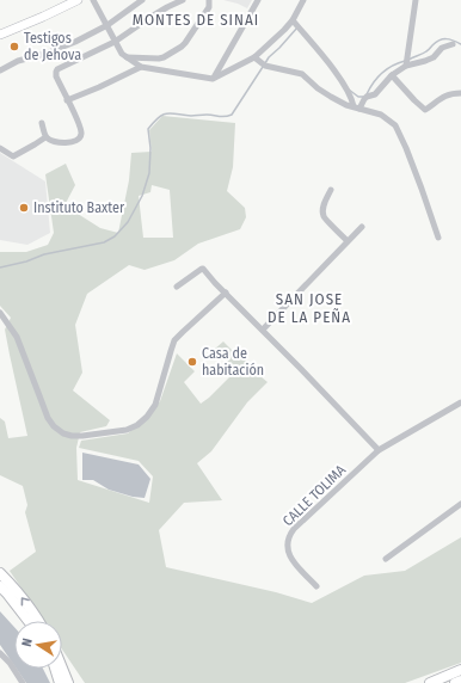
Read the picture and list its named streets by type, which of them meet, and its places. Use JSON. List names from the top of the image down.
{
  "streets": {
    "street": ["CALLE TOLIMA"]
  },
  "districts": ["MONTES DE SINAI", "SAN JOSE DE LA PEÑA"],
  "places": ["Testigos de Jehova", "Instituto Baxter", "Casa de habitación"],
  "north": "left"
}
